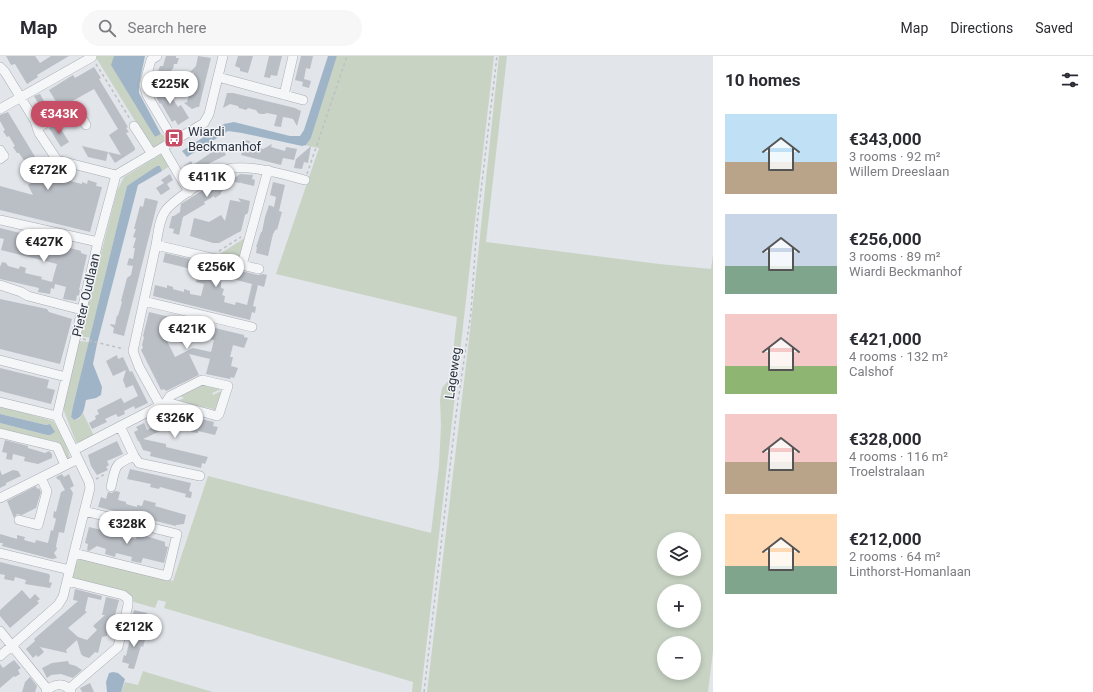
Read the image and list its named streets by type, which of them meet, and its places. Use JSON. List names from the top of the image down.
{
  "streets": {
    "street": ["Pieter Oudlaan"],
    "path": ["Lageweg"]
  },
  "places": {
    "bus stop": ["Wiardi Beckmanhof"]
  },
  "page": {
    "header": "Map",
    "search": "Search here",
    "nav": ["Map", "Directions", "Saved"],
    "heading": "10 homes",
    "price": [
      "€225K",
      "€343K",
      "€272K",
      "€411K",
      "€427K",
      "€256K",
      "€421K",
      "€326K",
      "€328K",
      "€212K"
    ],
    "list": [
      {
        "name": "€343,000",
        "note": "3 rooms · 92 m² · Willem Dreeslaan"
      },
      {
        "name": "€256,000",
        "note": "3 rooms · 89 m² · Wiardi Beckmanhof"
      },
      {
        "name": "€421,000",
        "note": "4 rooms · 132 m² · Calshof"
      },
      {
        "name": "€328,000",
        "note": "4 rooms · 116 m² · Troelstralaan"
      },
      {
        "name": "€212,000",
        "note": "2 rooms · 64 m² · Linthorst-Homanlaan"
      }
    ],
    "map_buttons": ["+", "−"]
  }
}
